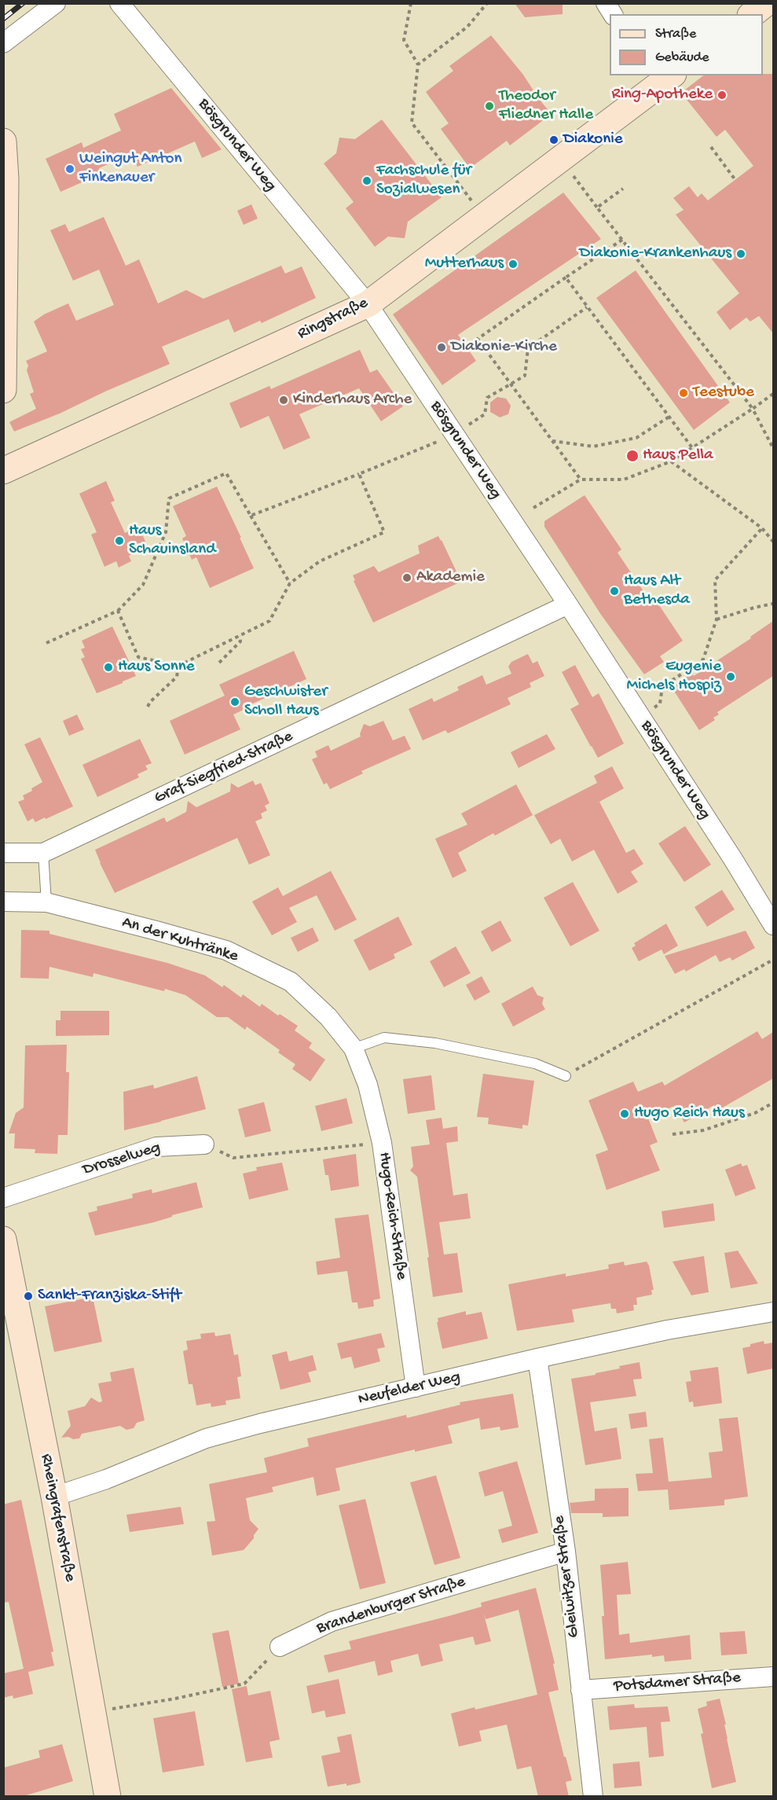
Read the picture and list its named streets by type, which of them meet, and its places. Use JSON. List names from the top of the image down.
{
  "streets": {
    "street": [
      "Bösgrunder Weg",
      "Ringstraße",
      "Graf-Siegfried-Straße",
      "An der Kuhtränke",
      "Drosselweg",
      "Hugo-Reich-Straße",
      "Neufelder Weg",
      "Rheingrafenstraße",
      "Gleiwitzer Straße",
      "Brandenburger Straße",
      "Potsdamer Straße"
    ]
  },
  "crossings": [
    ["Bösgrunder Weg", "Ringstraße"],
    ["Bösgrunder Weg", "Graf-Siegfried-Straße"],
    ["An der Kuhtränke", "Hugo-Reich-Straße"],
    ["Hugo-Reich-Straße", "Neufelder Weg"],
    ["Neufelder Weg", "Rheingrafenstraße"],
    ["Neufelder Weg", "Gleiwitzer Straße"],
    ["Gleiwitzer Straße", "Brandenburger Straße"],
    ["Gleiwitzer Straße", "Potsdamer Straße"]
  ],
  "places": [
    "Ring-Apotheke",
    "Theodor Fliedner Halle",
    "Diakonie",
    "Weingut Anton Finkenauer",
    "Fachschule für Sozialwesen",
    "Diakonie-Krankenhaus",
    "Mutterhaus",
    "Diakonie-Kirche",
    "Teestube",
    "Kinderhaus Arche",
    "Haus Pella",
    "Haus Schauinsland",
    "Akademie",
    "Haus Alt Bethesda",
    "Haus Sonne",
    "Eugenie Michels Hospiz",
    "Geschwister Scholl Haus",
    "Hugo Reich Haus",
    "Sankt-Franziska-Stift"
  ],
  "legend": ["Straße", "Gebäude"]
}
